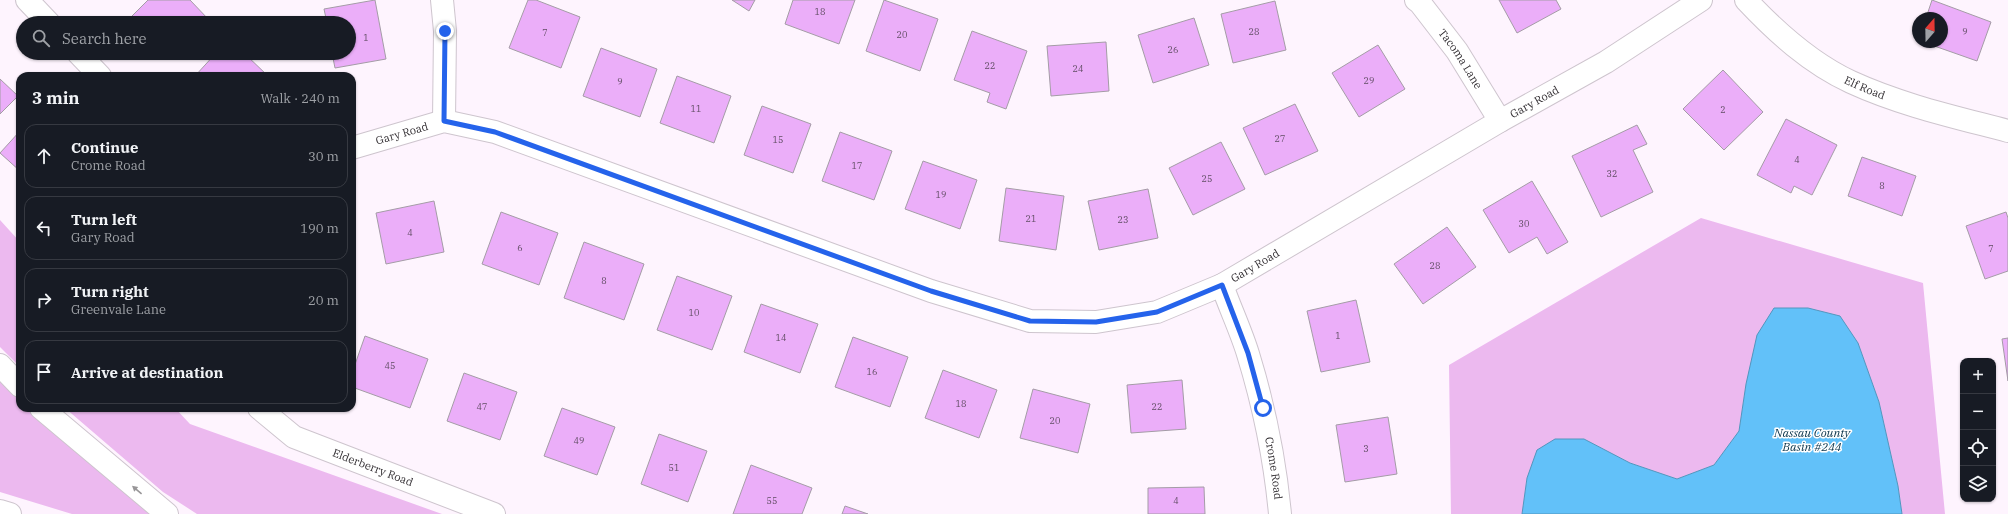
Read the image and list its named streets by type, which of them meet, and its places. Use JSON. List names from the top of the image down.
{
  "streets": {
    "main road": [
      "Tacoma Lane",
      "Elf Road",
      "Gary Road",
      "Elderberry Road",
      "Crome Road"
    ]
  },
  "crossings": [
    ["Tacoma Lane", "Gary Road"],
    ["Gary Road", "Crome Road"]
  ],
  "water": ["Nassau County Basin #244"],
  "house_numbers": [
    "18",
    "28",
    "9",
    "7",
    "20",
    "1",
    "26",
    "22",
    "24",
    "29",
    "9",
    "11",
    "2",
    "27",
    "15",
    "4",
    "17",
    "32",
    "25",
    "8",
    "19",
    "21",
    "23",
    "30",
    "4",
    "6",
    "7",
    "28",
    "8",
    "10",
    "1",
    "14",
    "45",
    "16",
    "18",
    "47",
    "22",
    "20",
    "49",
    "3",
    "51",
    "55",
    "4"
  ],
  "north": "top",
  "page": {
    "search": "Search here",
    "heading": ["3 min", "Walk · 240 m"],
    "list": [
      ["Continue", "Crome Road", "30 m"],
      ["Turn left", "Gary Road", "190 m"],
      ["Turn right", "Greenvale Lane", "20 m"],
      "Arrive at destination"
    ],
    "map_buttons": ["+", "−"]
  }
}
